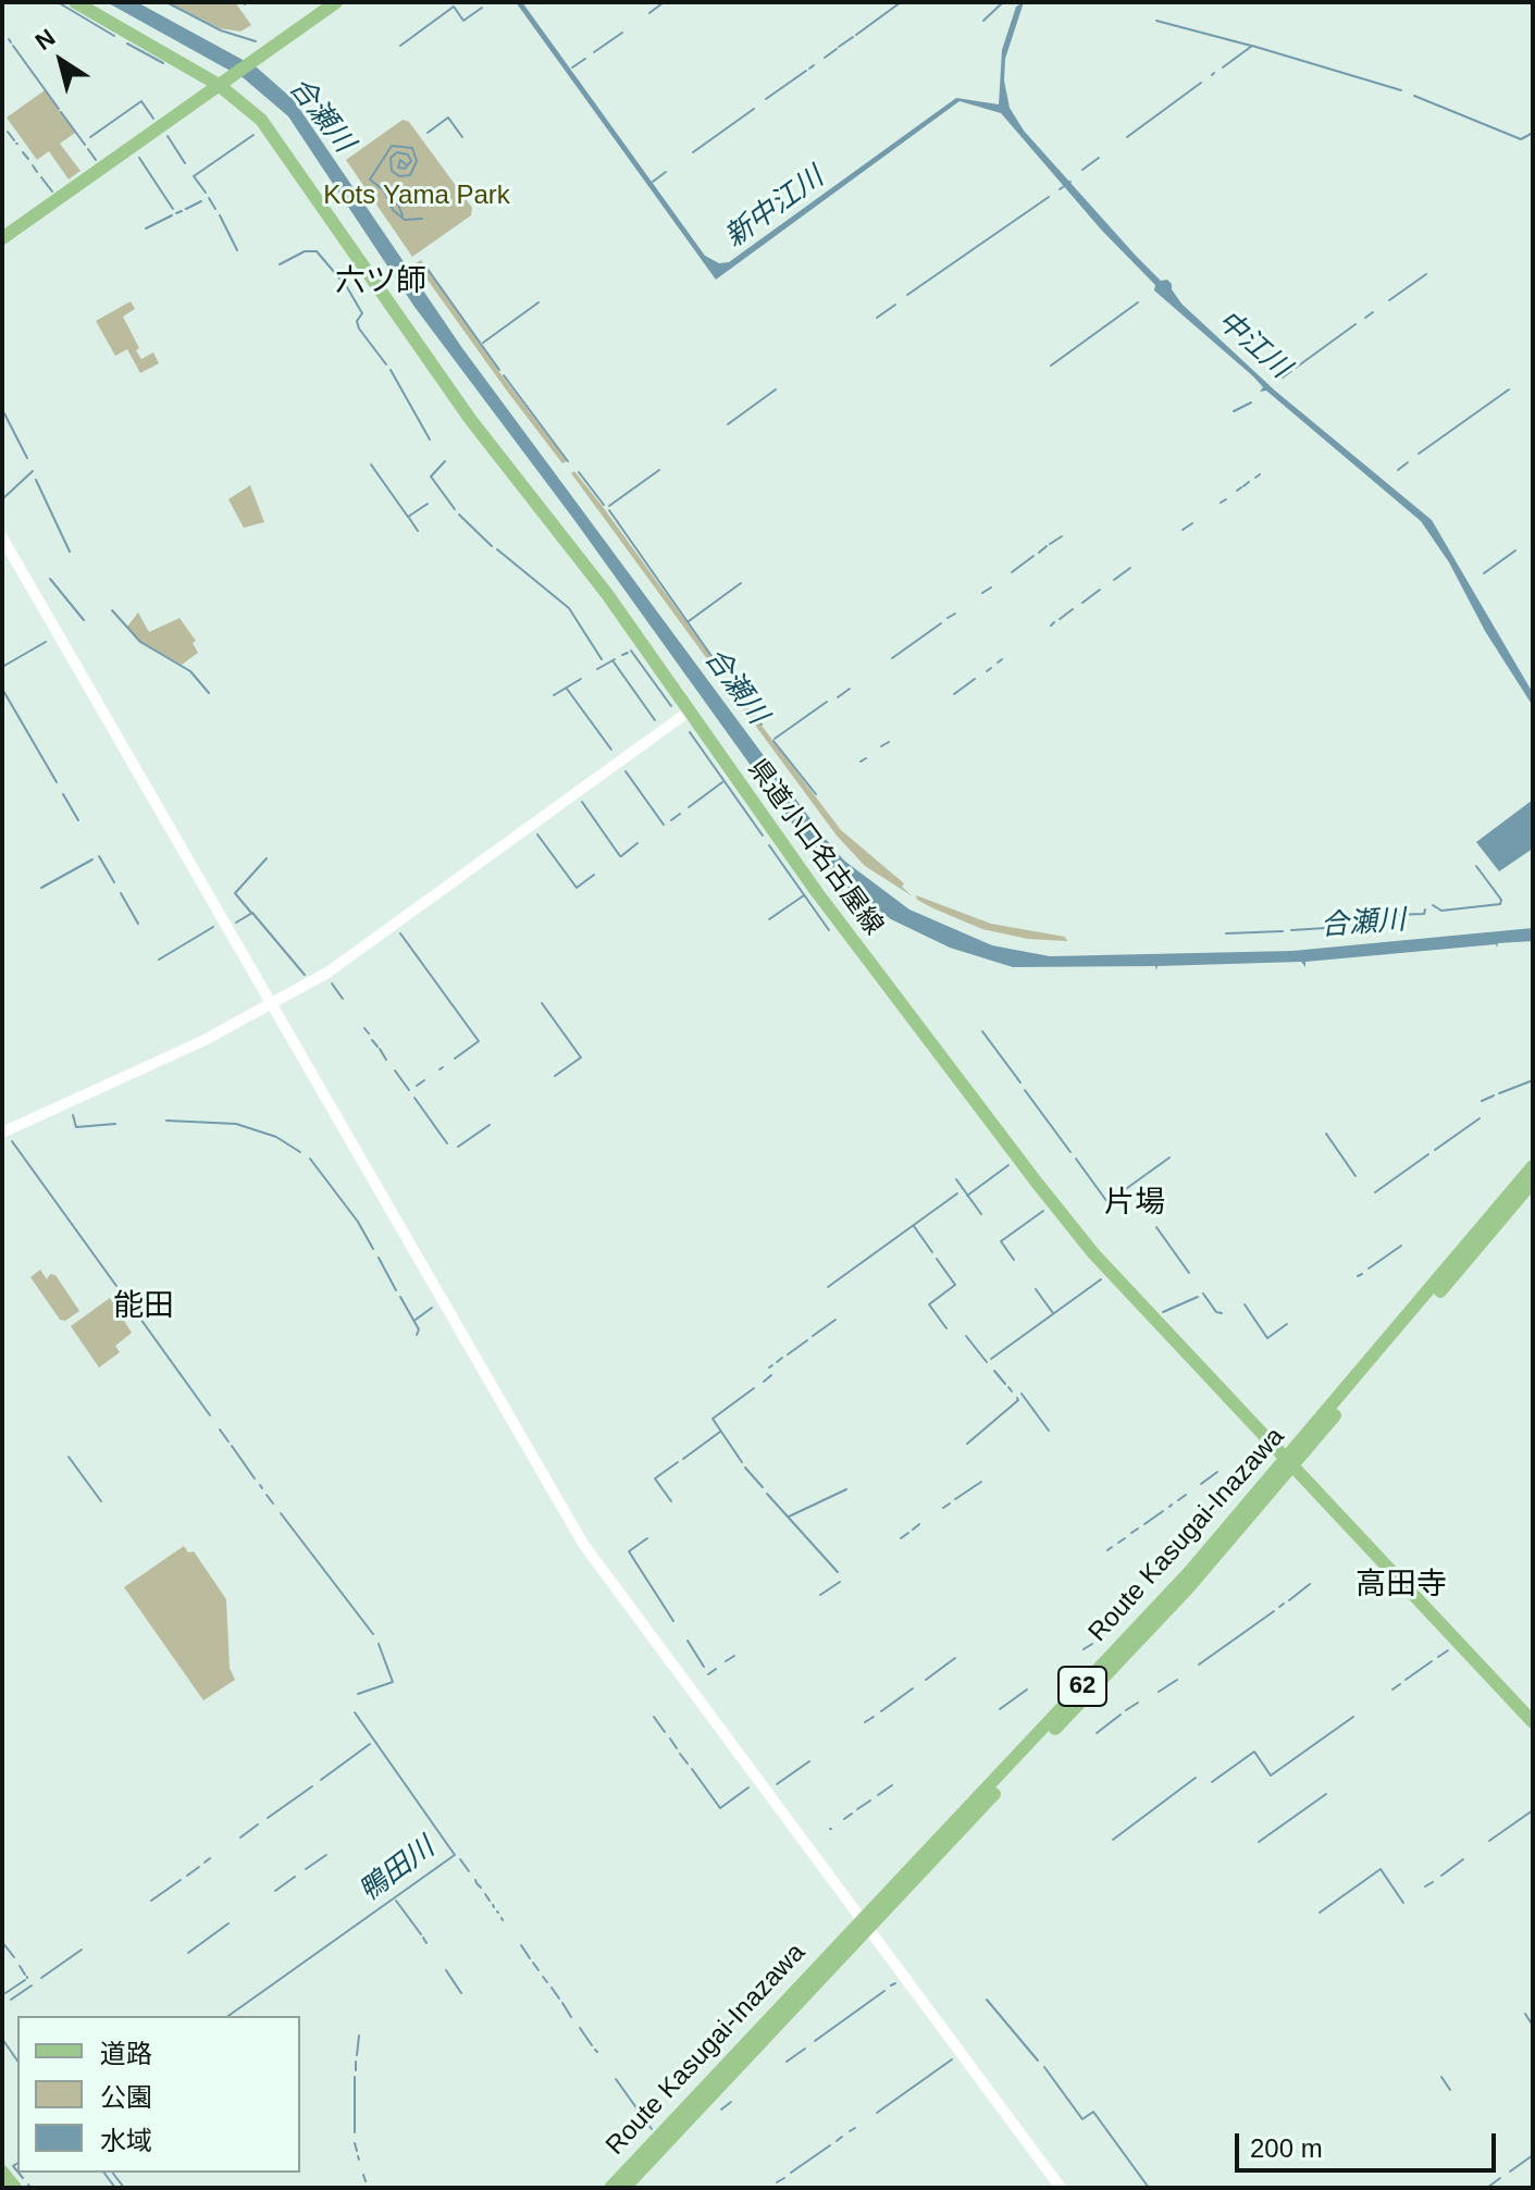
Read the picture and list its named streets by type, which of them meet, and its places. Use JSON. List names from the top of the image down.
{
  "streets": {
    "main road": ["県道小口名古屋線", "Route Kasugai-Inazawa", "62"]
  },
  "crossings": [
    ["県道小口名古屋線", "Route Kasugai-Inazawa"]
  ],
  "districts": [
    "六ツ師",
    "片場",
    "能田",
    "高田寺"
  ],
  "water": [
    "合瀬川",
    "新中江川",
    "中江川",
    "鴨田川"
  ],
  "parks": ["Kots Yama Park"],
  "legend": ["道路", "公園", "水域"],
  "scale_bar": "200 m",
  "north": "top left"
}
